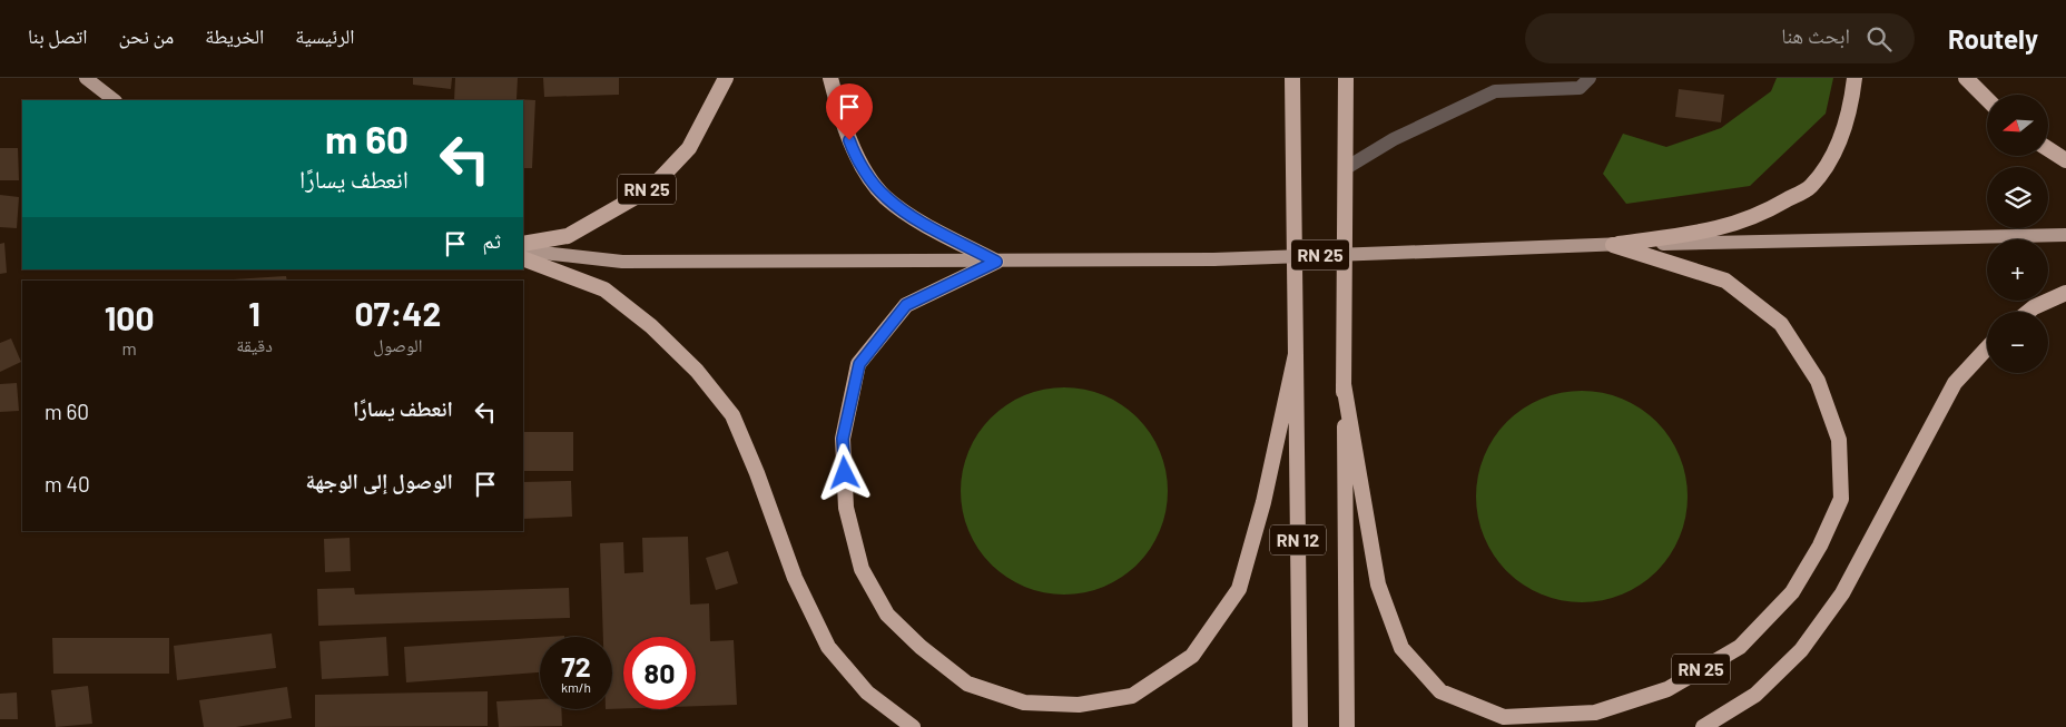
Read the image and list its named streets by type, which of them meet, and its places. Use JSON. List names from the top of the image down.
{
  "streets": {
    "highway": ["RN 25", "RN 12"]
  },
  "crossings": [
    ["RN 25", "RN 12"]
  ],
  "north": "left",
  "page": {
    "header": "Routely",
    "search": "ابحث هنا",
    "nav": [
      "الرئيسية",
      "الخريطة",
      "من نحن",
      "اتصل بنا"
    ],
    "map_buttons": ["+", "−"],
    "turn": ["60 m", "انعطف يسارًا"],
    "then": "ثم",
    "eta": [
      "07:42",
      "الوصول",
      "1",
      "دقيقة",
      "100",
      "m"
    ],
    "list": [
      {
        "name": "انعطف يسارًا",
        "value": "60 m"
      },
      {
        "name": "الوصول إلى الوجهة",
        "value": "40 m"
      }
    ],
    "speed": "72 km/h",
    "limit": "80"
  }
}
